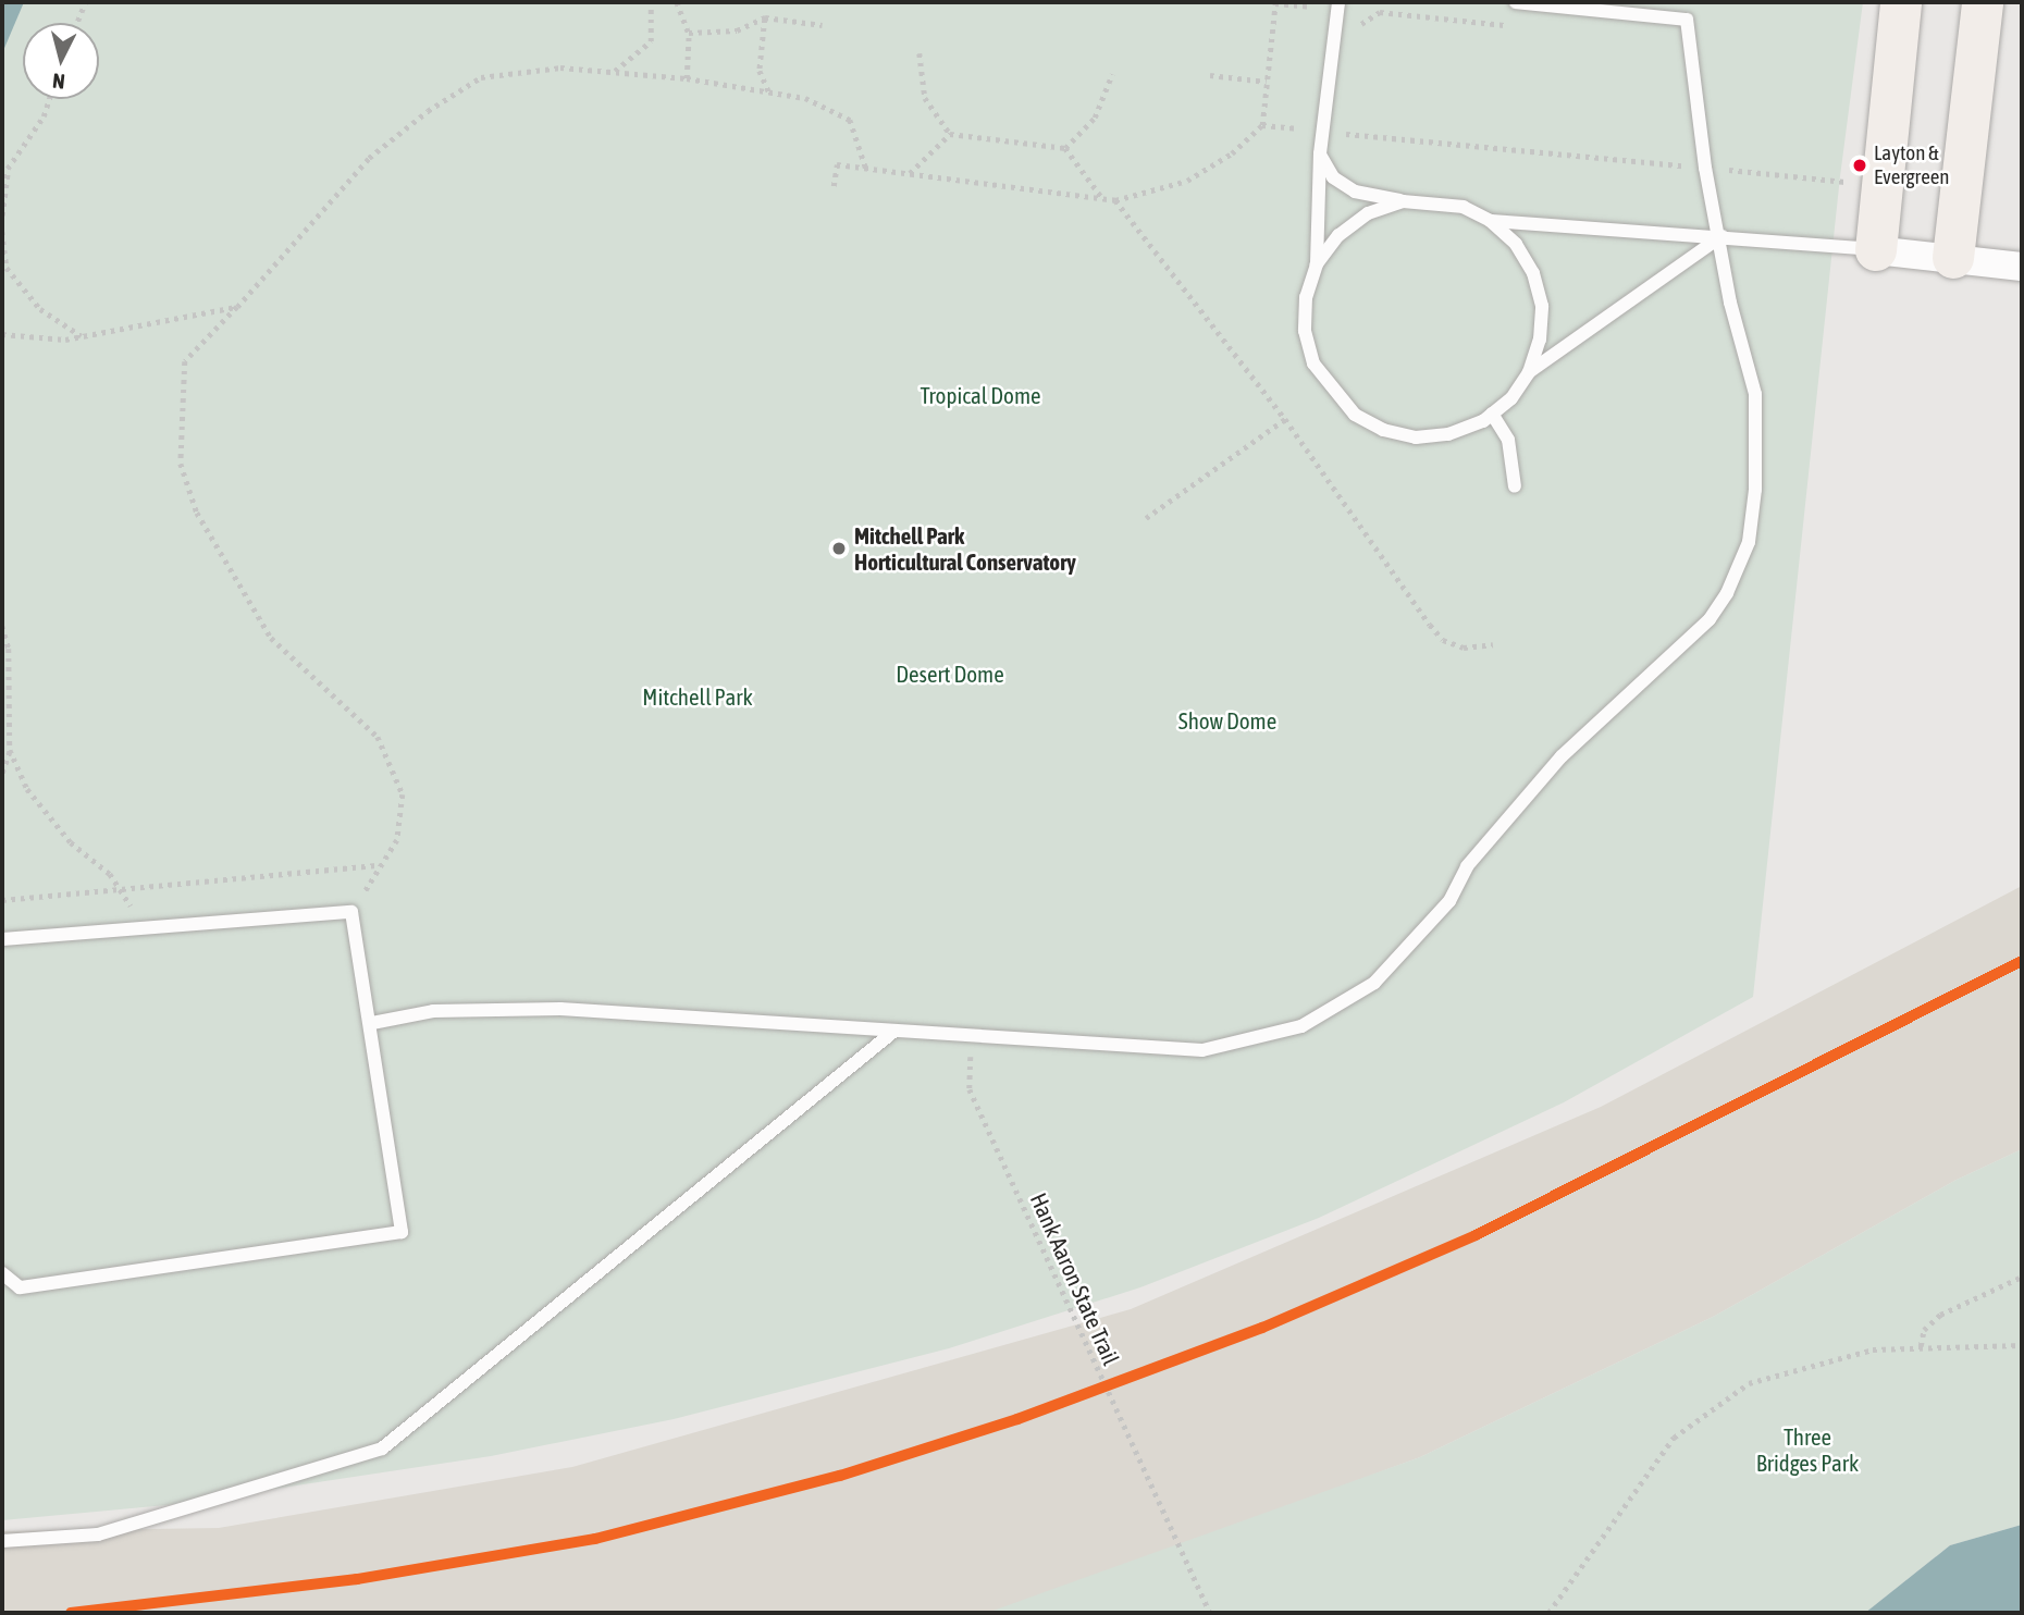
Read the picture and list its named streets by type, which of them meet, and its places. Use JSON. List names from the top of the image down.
{
  "streets": {
    "path": ["Hank Aaron State Trail"]
  },
  "parks": [
    "Tropical Dome",
    "Desert Dome",
    "Mitchell Park",
    "Show Dome",
    "Three Bridges Park"
  ],
  "places": ["Layton & Evergreen", "Mitchell Park Horticultural Conservatory"],
  "north": "bottom"
}
